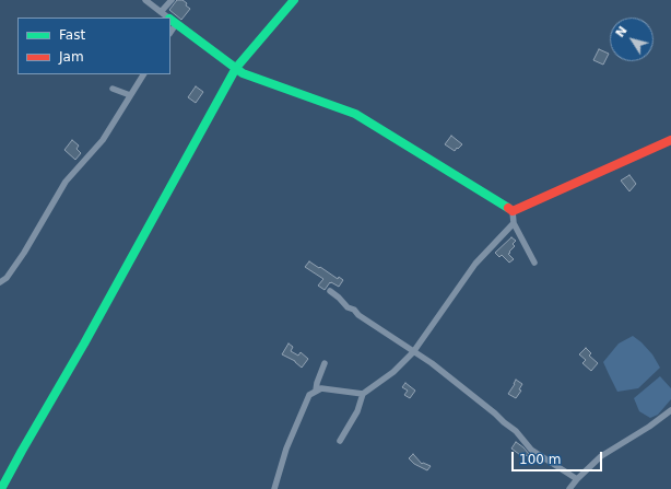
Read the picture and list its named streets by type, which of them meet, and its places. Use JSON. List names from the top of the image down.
{
  "legend": ["Fast", "Jam"],
  "scale_bar": "100 m",
  "north": "top left"
}
